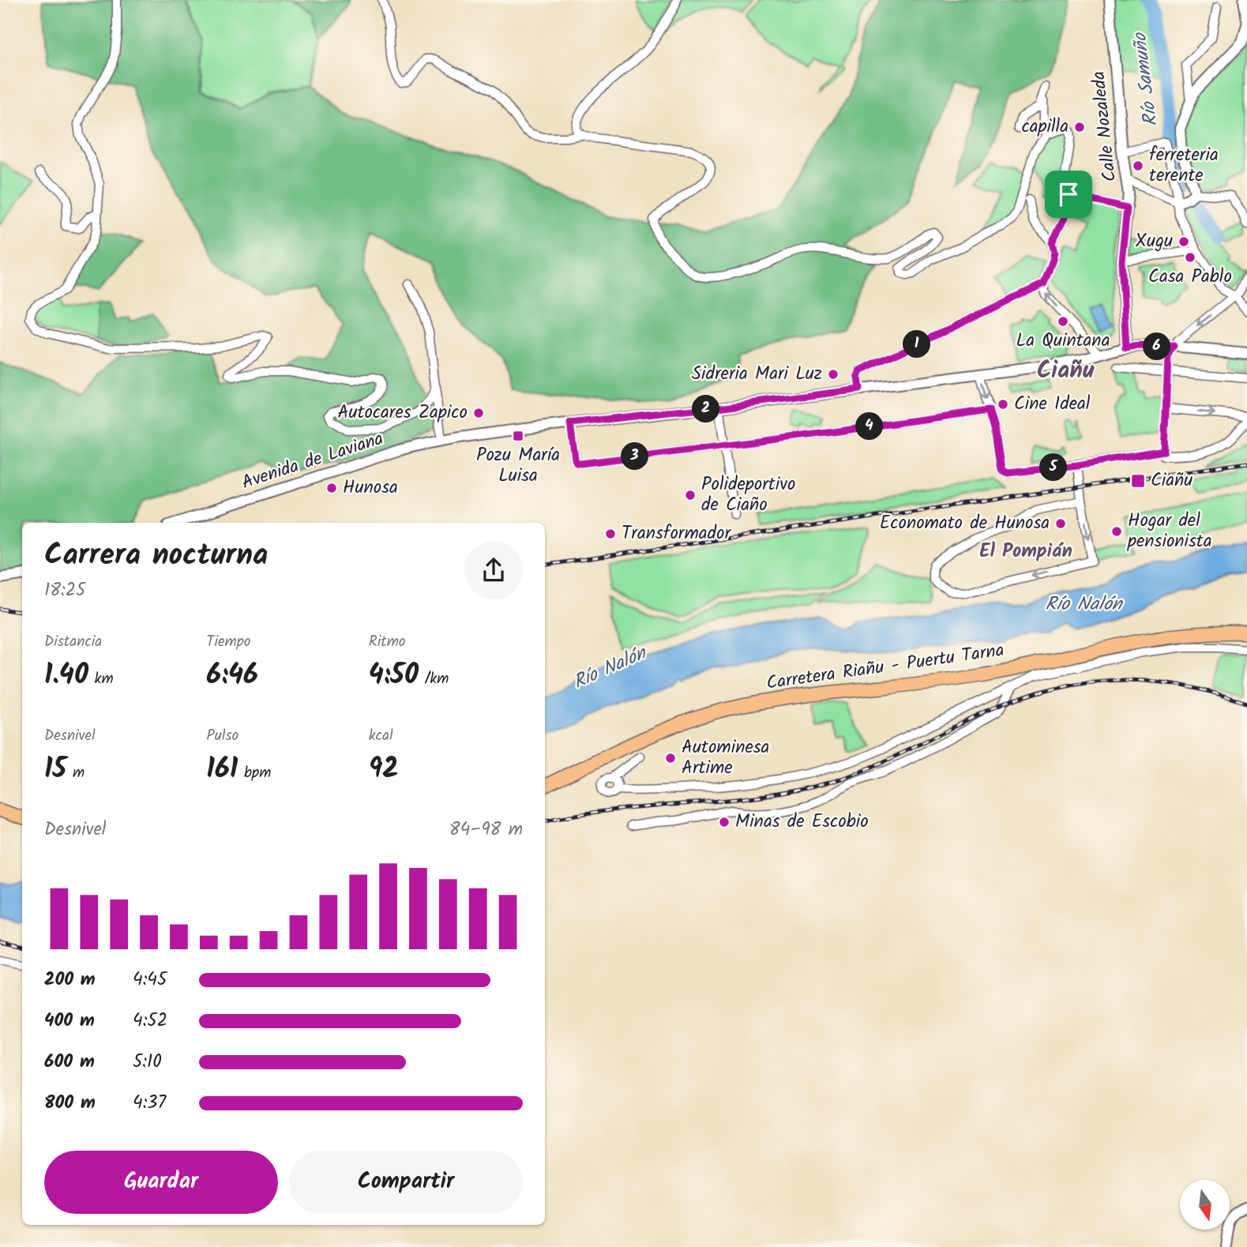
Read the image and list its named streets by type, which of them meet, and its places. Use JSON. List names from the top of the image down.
{
  "streets": {
    "main road": ["Carretera Riañu - Puertu Tarna"],
    "street": ["Calle Nozaleda", "Avenida de Laviana"]
  },
  "crossings": [
    ["Calle Nozaleda", "Avenida de Laviana"]
  ],
  "districts": ["Ciañu", "El Pompián"],
  "water": ["Río Samuño", "Río Nalón"],
  "places": {
    "other": [
      "capilla",
      "ferreteria terente",
      "Xugu",
      "Casa Pablo",
      "La Quintana",
      "Sidreria Mari Luz",
      "Cine Ideal",
      "Autocares Zapico",
      "Hunosa",
      "Polideportivo de Ciaño",
      "Economato de Hunosa",
      "Hogar del pensionista",
      "Transformador",
      "Autominesa Artime",
      "Minas de Escobio"
    ],
    "transit": ["Pozu María Luisa", "Ciañu"]
  },
  "north": "bottom",
  "page": {
    "pins": [
      "1",
      "6",
      "2",
      "4",
      "3",
      "5"
    ],
    "heading": ["Carrera nocturna", "18:25"],
    "stats": [
      ["Distancia", "1.40 km"],
      ["Tiempo", "6:46"],
      ["Ritmo", "4:50 /km"],
      ["Desnivel", "15 m"],
      ["Pulso", "161 bpm"],
      ["kcal", "92"]
    ],
    "chart": ["Desnivel", "84–98 m"],
    "list": [
      {
        "name": "200 m",
        "note": "4:45"
      },
      {
        "name": "400 m",
        "note": "4:52"
      },
      {
        "name": "600 m",
        "note": "5:10"
      },
      {
        "name": "800 m",
        "note": "4:37"
      }
    ],
    "buttons": ["Guardar", "Compartir"]
  }
}
